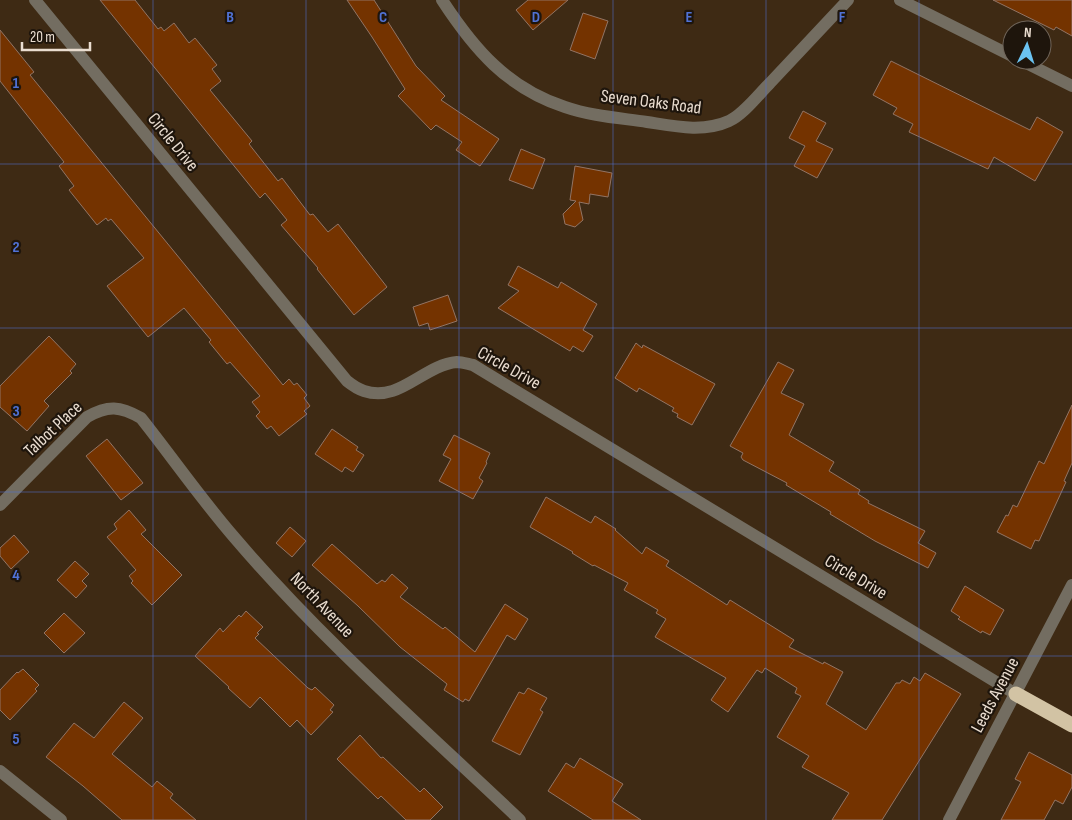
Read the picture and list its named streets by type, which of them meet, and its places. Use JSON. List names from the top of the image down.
{
  "streets": {
    "street": [
      "Seven Oaks Road",
      "Circle Drive",
      "Talbot Place",
      "North Avenue",
      "Leeds Avenue"
    ]
  },
  "crossings": [
    ["Circle Drive", "Leeds Avenue"],
    ["Talbot Place", "North Avenue"]
  ],
  "scale_bar": "20 m",
  "north": "top",
  "grid": {
    "columns": [
      "B",
      "C",
      "D",
      "E",
      "F"
    ],
    "rows": [
      "1",
      "2",
      "3",
      "4",
      "5"
    ]
  }
}
